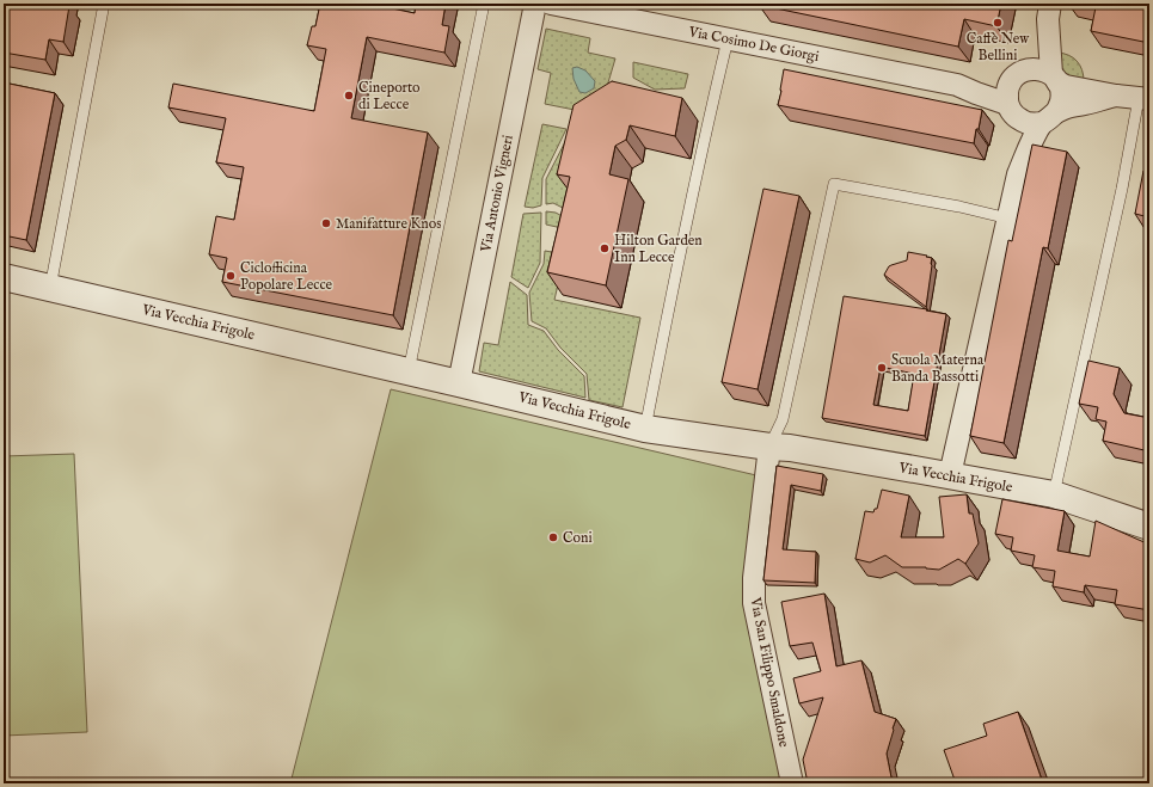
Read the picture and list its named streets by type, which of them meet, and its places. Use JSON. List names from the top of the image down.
{
  "streets": {
    "street": [
      "Via Cosimo De Giorgi",
      "Via Antonio Vigneri",
      "Via Vecchia Frigole",
      "Via San Filippo Smaldone"
    ]
  },
  "crossings": [
    ["Via Antonio Vigneri", "Via Vecchia Frigole"],
    ["Via Vecchia Frigole", "Via San Filippo Smaldone"]
  ],
  "places": [
    "Caffè New Bellini",
    "Cineporto di Lecce",
    "Manifatture Knos",
    "Hilton Garden Inn Lecce",
    "Ciclofficina Popolare Lecce",
    "Scuola Materna Banda Bassotti",
    "Coni"
  ]
}
